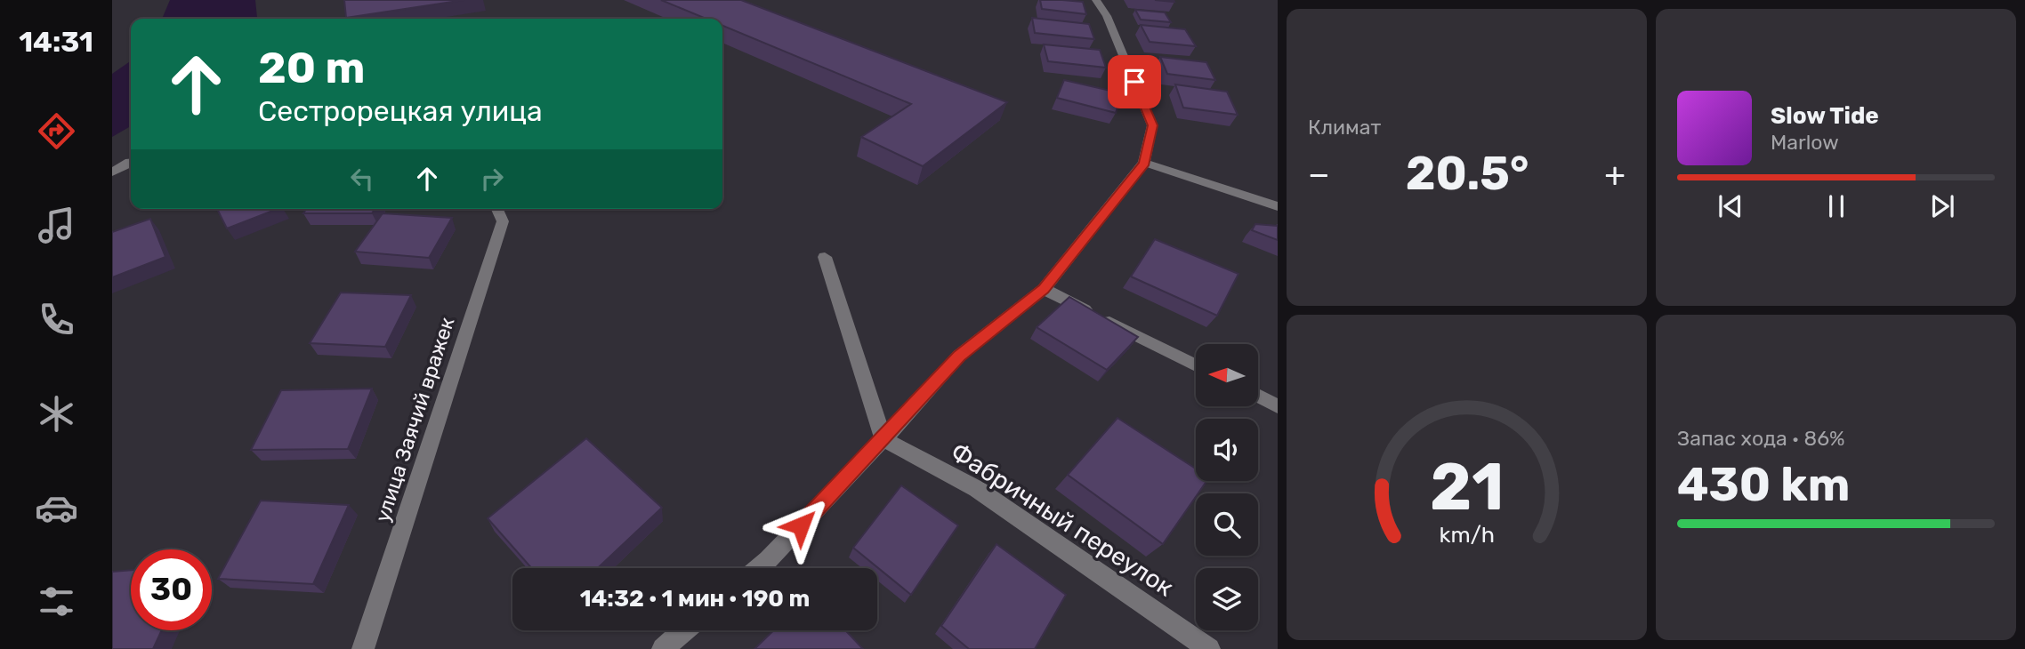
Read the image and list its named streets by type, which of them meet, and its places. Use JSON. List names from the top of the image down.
{
  "streets": {
    "street": ["улица Заячий вражек", "Фабричный переулок"]
  },
  "north": "left",
  "page": {
    "tabs": "14:31",
    "tile": [
      "Климат",
      ["Запас хода · 86%", "430 km"]
    ],
    "turn": ["20 m", "Сестрорецкая улица"],
    "song": ["Slow Tide", "Marlow"],
    "heat": ["−", "20.5°", "+"],
    "limit": "30",
    "trip": "14:32 · 1 мин · 190 m",
    "gauge": ["21", "km/h"]
  }
}
